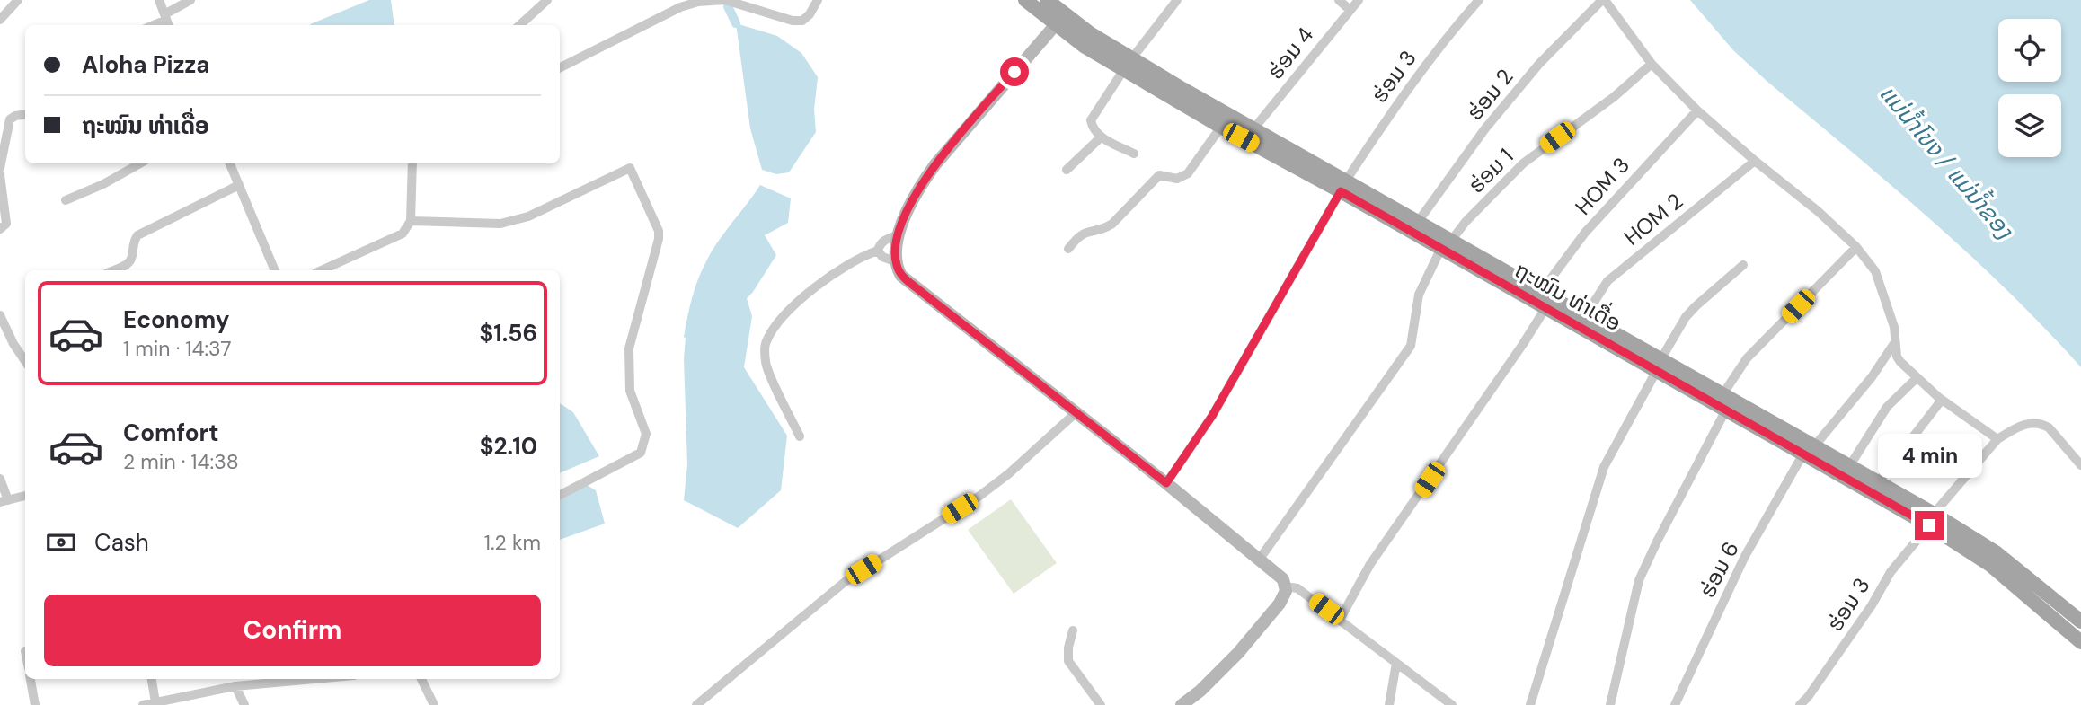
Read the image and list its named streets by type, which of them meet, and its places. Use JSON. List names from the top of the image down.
{
  "streets": {
    "main road": ["ຖະໝົນ ທ່າເດື່ອ"],
    "street": [
      "ຮ່ອມ 4",
      "ຮ່ອມ 3",
      "ຮ່ອມ 2",
      "ຮ່ອມ 1",
      "HOM 3",
      "HOM 2",
      "ຮ່ອມ 6"
    ]
  },
  "crossings": [
    ["ຮ່ອມ 4", "ຖະໝົນ ທ່າເດື່ອ"],
    ["ຮ່ອມ 3", "ຖະໝົນ ທ່າເດື່ອ"],
    ["ຮ່ອມ 2", "ຖະໝົນ ທ່າເດື່ອ"],
    ["ຮ່ອມ 1", "ຖະໝົນ ທ່າເດື່ອ"],
    ["HOM 3", "ຖະໝົນ ທ່າເດື່ອ"],
    ["HOM 2", "ຖະໝົນ ທ່າເດື່ອ"],
    ["ຖະໝົນ ທ່າເດື່ອ", "ຮ່ອມ 6"]
  ],
  "water": ["แม่น้ำโขง / ແມ່ນ້ຳຂອງ"],
  "page": {
    "banner": ["Aloha Pizza", "ຖະໝົນ ທ່າເດື່ອ"],
    "list": [
      {
        "name": "Economy",
        "note": "1 min · 14:37",
        "value": "$1.56"
      },
      {
        "name": "Comfort",
        "note": "2 min · 14:38",
        "value": "$2.10"
      }
    ],
    "bubble": "4 min",
    "pay": ["Cash", "1.2 km"],
    "buttons": "Confirm"
  }
}
